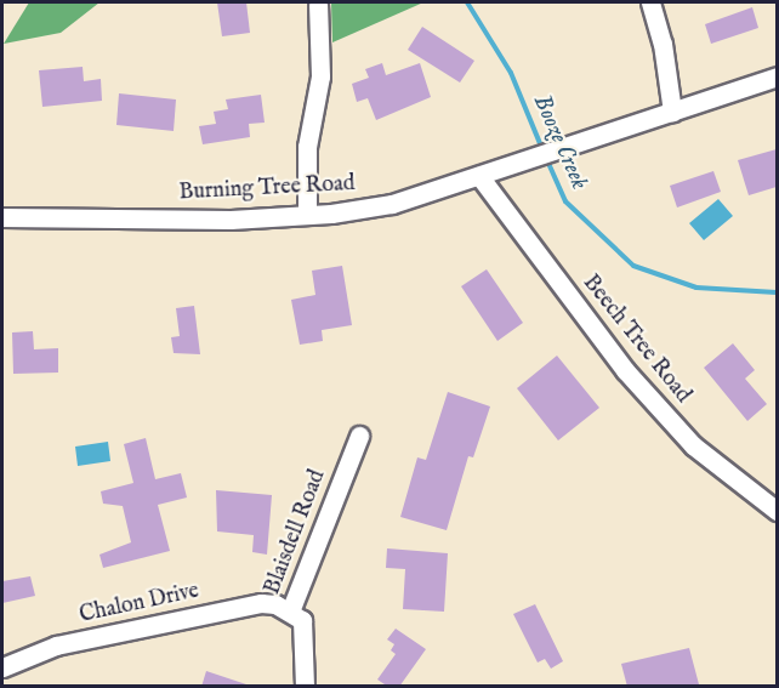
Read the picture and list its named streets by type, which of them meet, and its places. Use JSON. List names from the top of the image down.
{
  "streets": {
    "street": [
      "Burning Tree Road",
      "Beech Tree Road",
      "Blaisdell Road",
      "Chalon Drive"
    ]
  },
  "crossings": [
    ["Burning Tree Road", "Beech Tree Road"],
    ["Blaisdell Road", "Chalon Drive"]
  ],
  "water": ["Booze Creek"]
}
